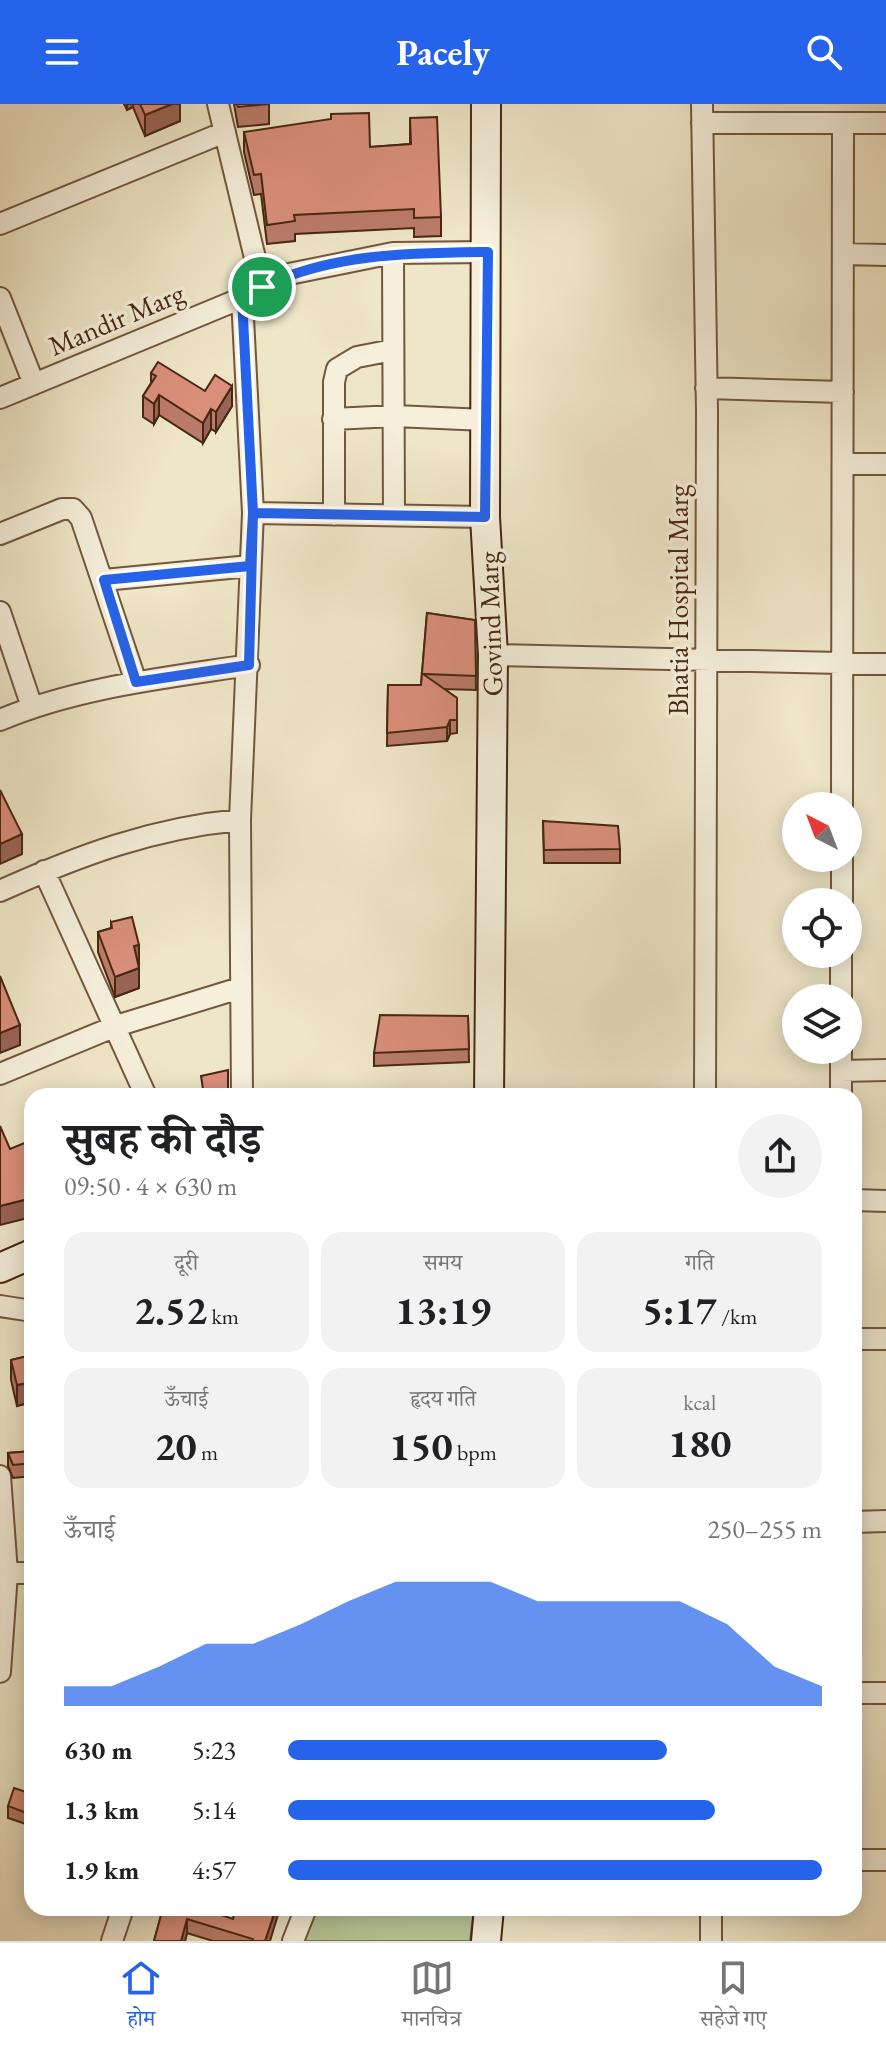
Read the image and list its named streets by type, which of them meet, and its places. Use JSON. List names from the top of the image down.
{
  "streets": {
    "street": ["Mandir Marg", "Bhatia Hospital Marg", "Govind Marg"]
  },
  "crossings": [
    ["Mandir Marg", "Govind Marg"]
  ],
  "north": "top left",
  "page": {
    "header": "Pacely",
    "heading": ["सुबह की दौड़", "09:50 · 4 × 630 m"],
    "stats": [
      ["दूरी", "2.52 km"],
      ["समय", "13:19"],
      ["गति", "5:17 /km"],
      ["ऊँचाई", "20 m"],
      ["हृदय गति", "150 bpm"],
      ["kcal", "180"]
    ],
    "chart": ["ऊँचाई", "250–255 m"],
    "list": [
      {
        "name": "630 m",
        "note": "5:23"
      },
      {
        "name": "1.3 km",
        "note": "5:14"
      },
      {
        "name": "1.9 km",
        "note": "4:57"
      }
    ],
    "tabs": ["होम", "मानचित्र", "सहेजे गए"]
  }
}
